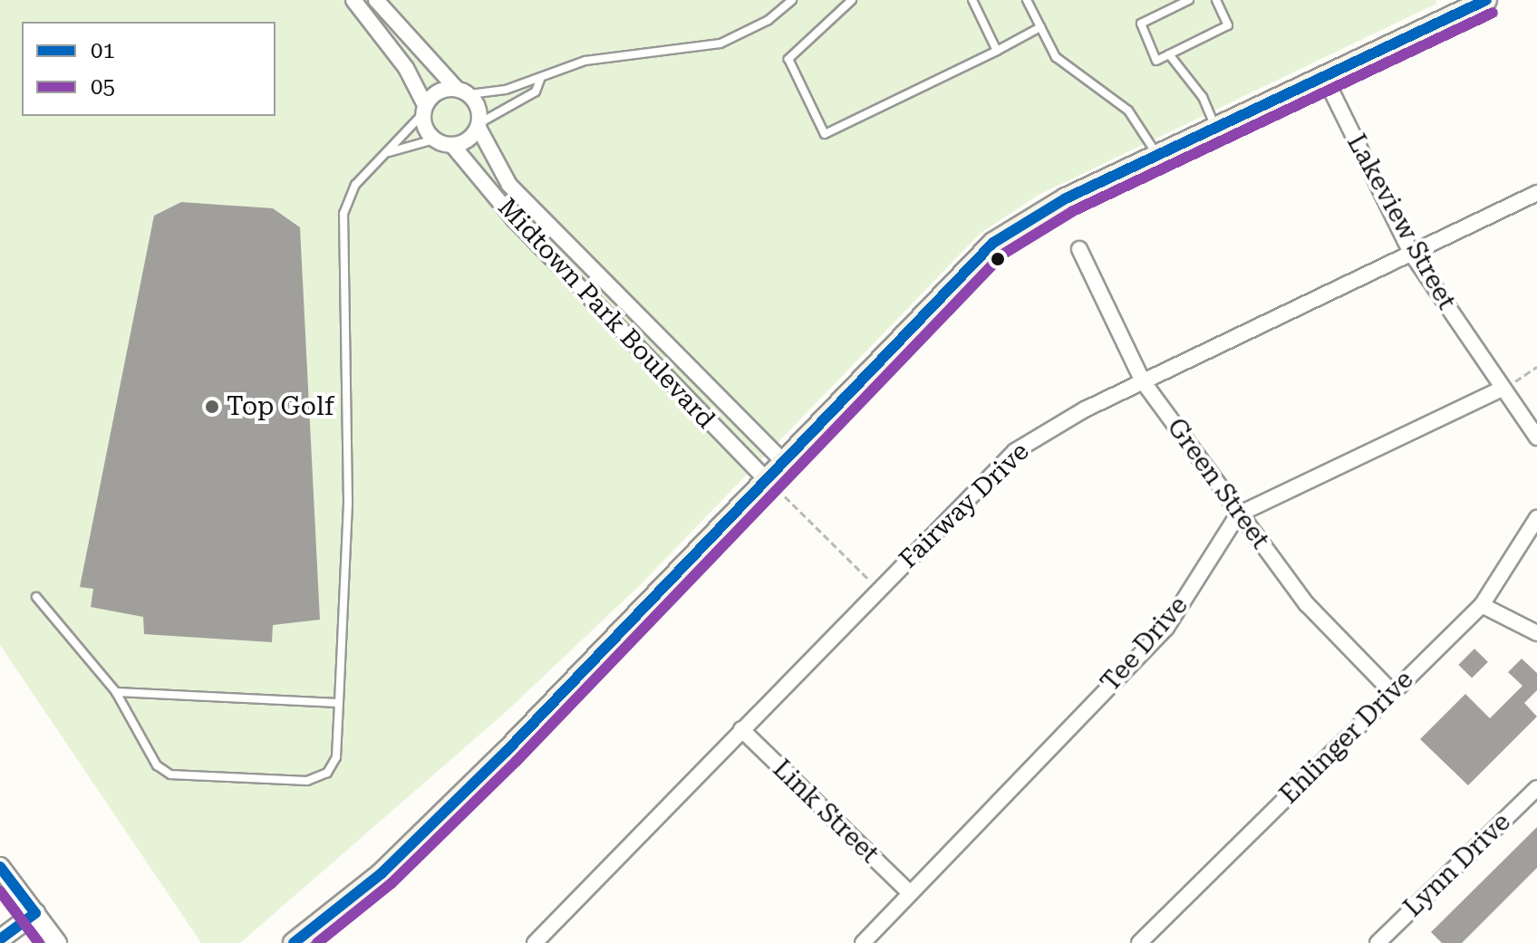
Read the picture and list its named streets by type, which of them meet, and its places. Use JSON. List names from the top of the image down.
{
  "streets": {
    "street": [
      "Lakeview Street",
      "Midtown Park Boulevard",
      "Green Street",
      "Fairway Drive",
      "Tee Drive",
      "Ehlinger Drive",
      "Link Street",
      "Lynn Drive"
    ]
  },
  "crossings": [
    ["Lakeview Street", "Fairway Drive"],
    ["Green Street", "Fairway Drive"],
    ["Green Street", "Tee Drive"],
    ["Green Street", "Ehlinger Drive"],
    ["Fairway Drive", "Link Street"],
    ["Tee Drive", "Link Street"]
  ],
  "places": ["Top Golf"],
  "lines": ["transit line 01", "transit line 05"],
  "legend": ["01", "05"]
}
